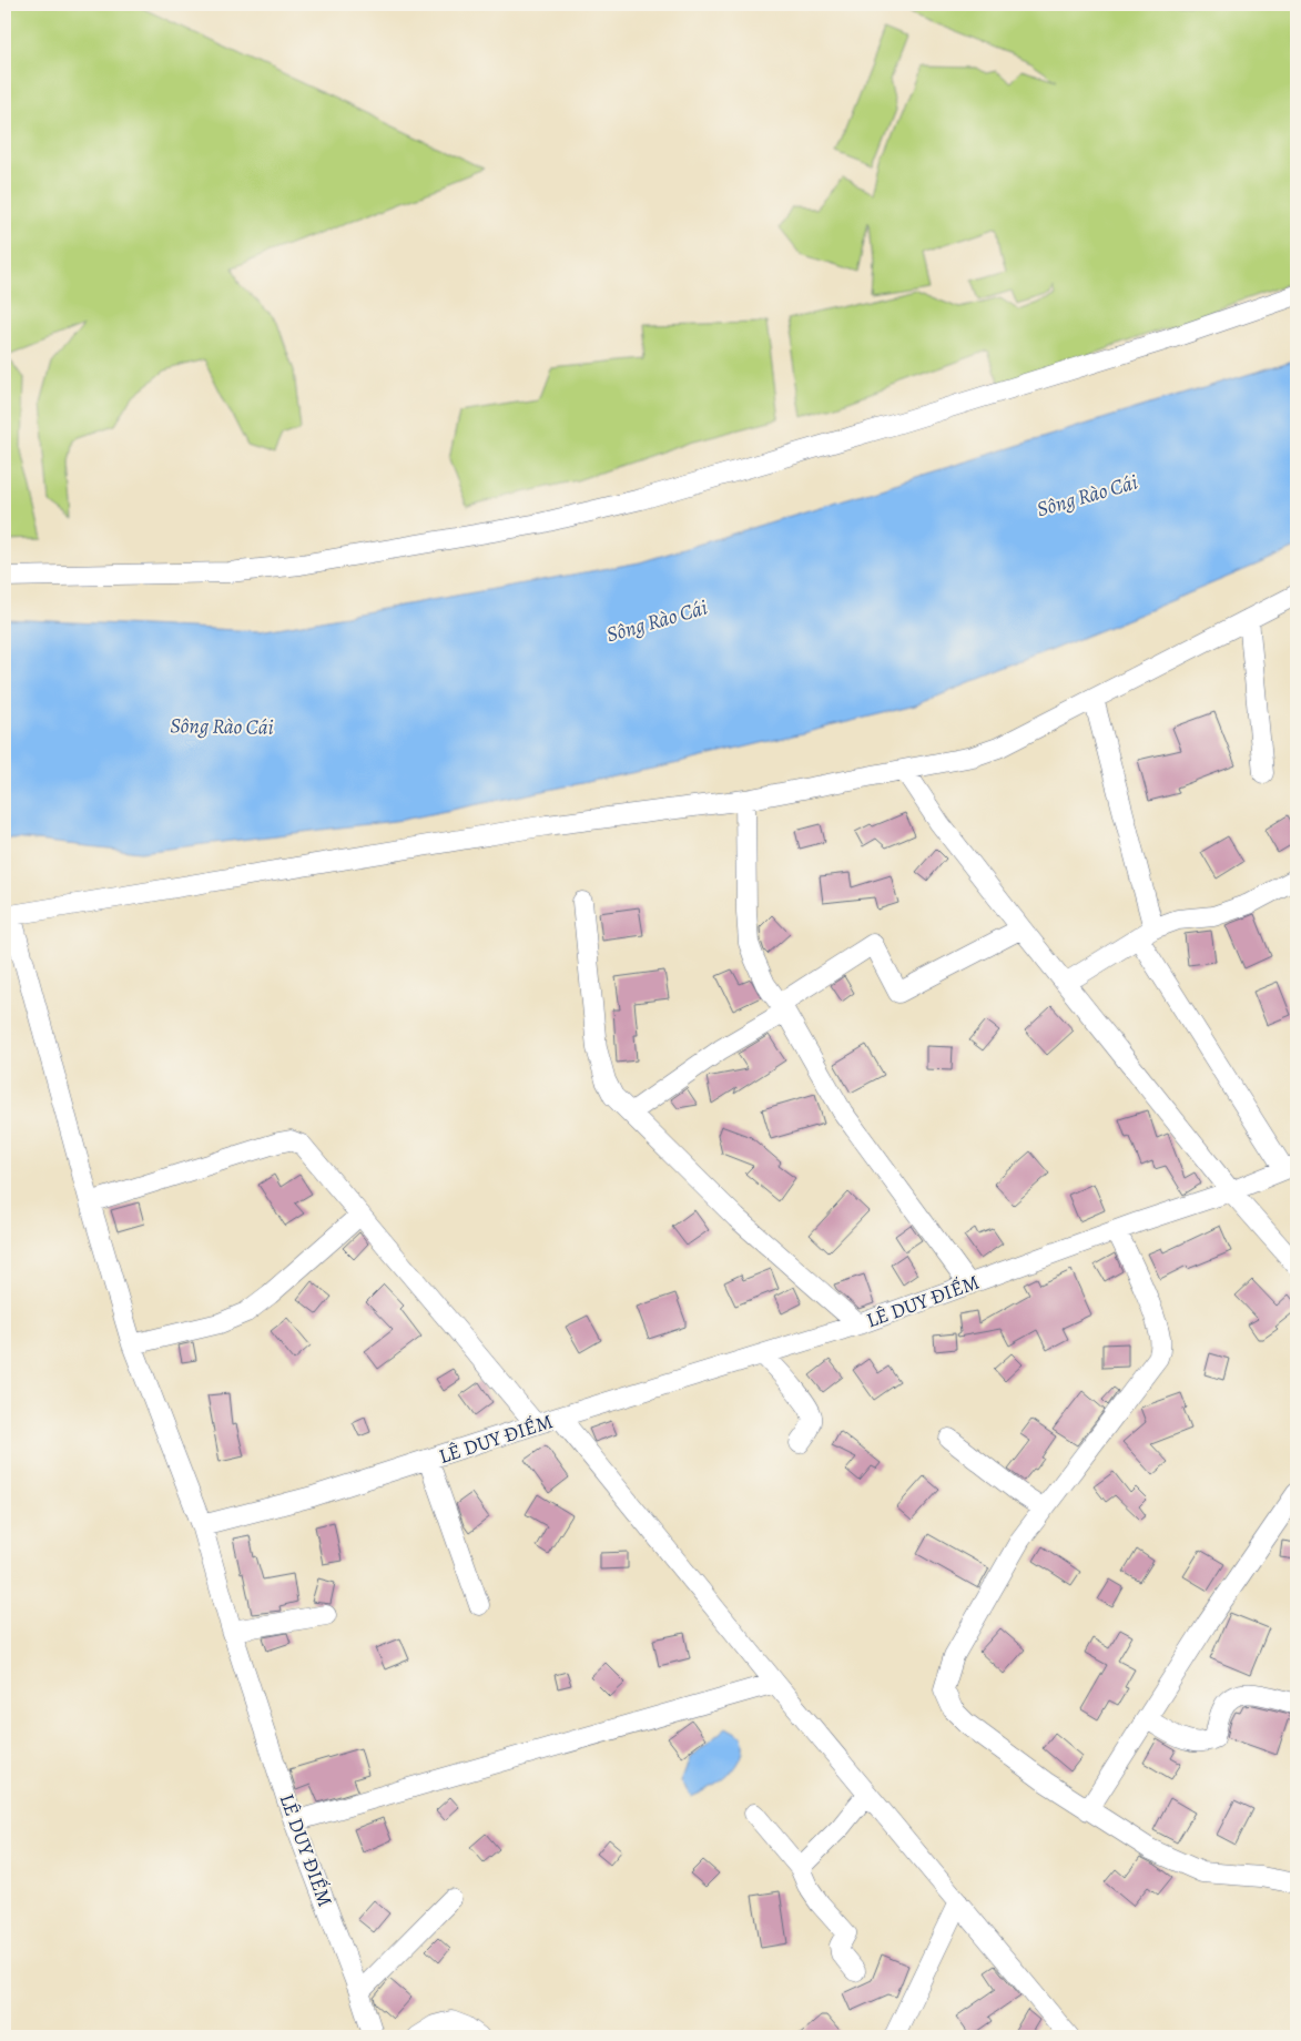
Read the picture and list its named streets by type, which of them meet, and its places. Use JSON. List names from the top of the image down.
{
  "streets": {
    "street": ["LÊ DUY ĐIẾM"]
  },
  "water": ["Sông Rào Cái"]
}
